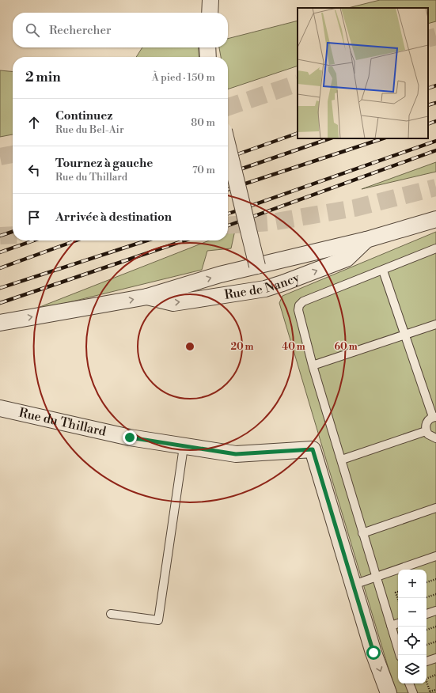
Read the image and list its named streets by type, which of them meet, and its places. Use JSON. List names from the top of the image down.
{
  "streets": {
    "street": ["Rue de Nancy", "Rue du Thillard"]
  },
  "one_way": ["Rue de Nancy"],
  "page": {
    "search": "Rechercher",
    "heading": ["2 min", "À pied · 150 m"],
    "list": [
      ["Continuez", "Rue du Bel-Air", "80 m"],
      ["Tournez à gauche", "Rue du Thillard", "70 m"],
      "Arrivée à destination"
    ],
    "map_buttons": ["+", "−"]
  },
  "rings": ["20 m", "40 m", "60 m"]
}
